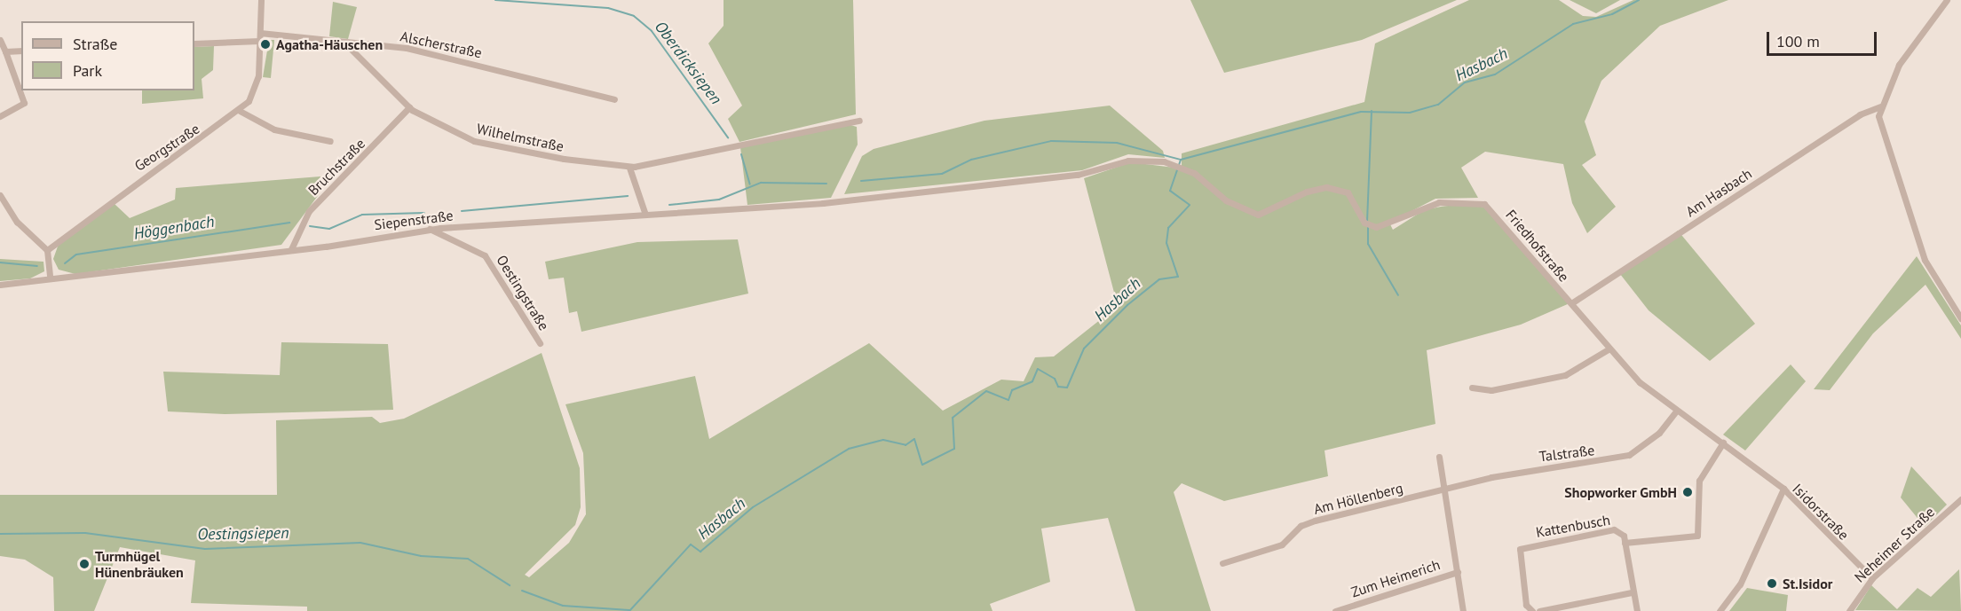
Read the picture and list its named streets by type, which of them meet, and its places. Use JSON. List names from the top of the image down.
{
  "streets": {
    "street": [
      "Alscherstraße",
      "Wilhelmstraße",
      "Georgstraße",
      "Bruchstraße",
      "Am Hasbach",
      "Siepenstraße",
      "Friedhofstraße",
      "Oestingstraße",
      "Talstraße",
      "Am Höllenberg",
      "Isidorstraße",
      "Kattenbusch",
      "Neheimer Straße",
      "Zum Heimerich"
    ]
  },
  "crossings": [
    ["Alscherstraße", "Wilhelmstraße"],
    ["Alscherstraße", "Georgstraße"],
    ["Wilhelmstraße", "Bruchstraße"],
    ["Bruchstraße", "Siepenstraße"],
    ["Am Hasbach", "Friedhofstraße"],
    ["Siepenstraße", "Friedhofstraße"],
    ["Siepenstraße", "Oestingstraße"],
    ["Friedhofstraße", "Talstraße"],
    ["Friedhofstraße", "Isidorstraße"],
    ["Friedhofstraße", "Kattenbusch"],
    ["Talstraße", "Am Höllenberg"],
    ["Isidorstraße", "Neheimer Straße"]
  ],
  "water": [
    "Oberdicksiepen",
    "Hasbach",
    "Höggenbach",
    "Oestingsiepen"
  ],
  "places": [
    "Agatha-Häuschen",
    "Shopworker GmbH",
    "Turmhügel Hünenbräuken",
    "St.Isidor"
  ],
  "legend": ["Straße", "Park"],
  "scale_bar": "100 m"
}
